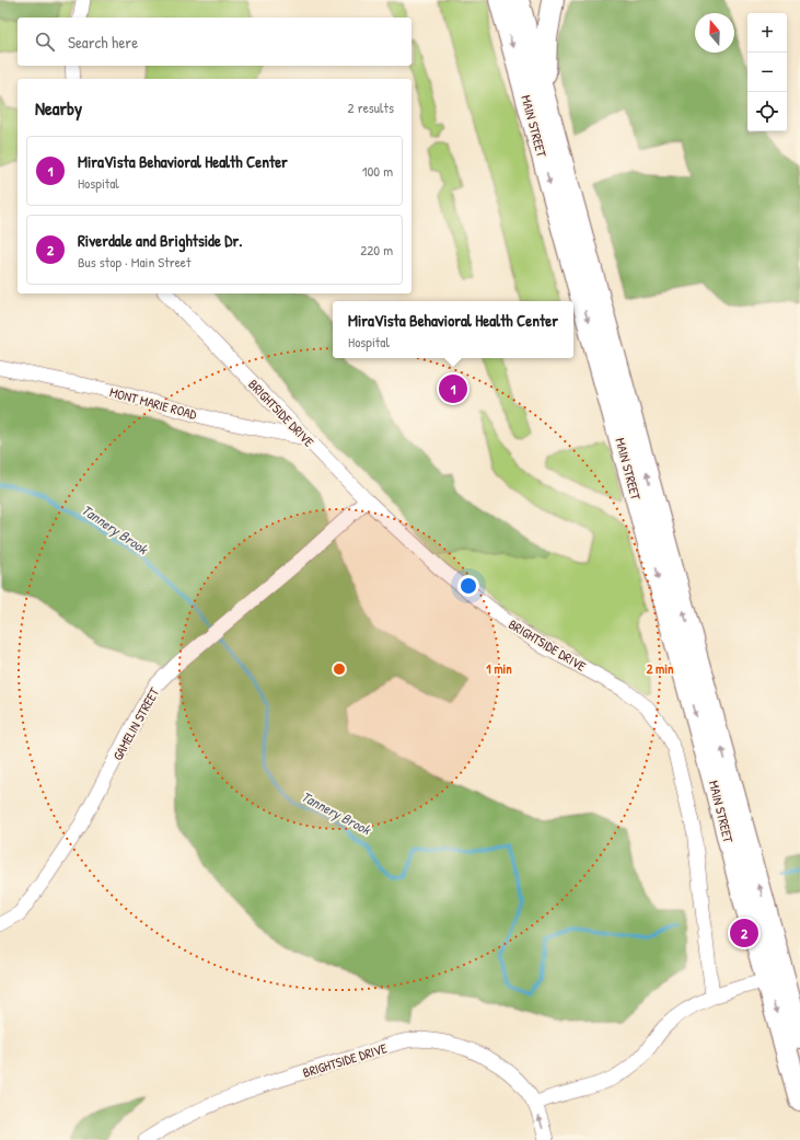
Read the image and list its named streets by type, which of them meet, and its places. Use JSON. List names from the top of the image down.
{
  "streets": {
    "main road": ["MAIN STREET"],
    "street": ["MONT MARIE ROAD", "BRIGHTSIDE DRIVE", "GAMELIN STREET"]
  },
  "crossings": [
    ["MONT MARIE ROAD", "BRIGHTSIDE DRIVE"],
    ["BRIGHTSIDE DRIVE", "GAMELIN STREET"]
  ],
  "water": ["Tannery Brook"],
  "north": "top",
  "page": {
    "map_buttons": ["+", "−"],
    "search": "Search here",
    "heading": ["Nearby", "2 results"],
    "list": [
      {
        "mark": "1",
        "name": "MiraVista Behavioral Health Center",
        "note": "Hospital",
        "value": "100 m"
      },
      {
        "mark": "2",
        "name": "Riverdale and Brightside Dr.",
        "note": "Bus stop · Main Street",
        "value": "220 m"
      }
    ],
    "popup": ["MiraVista Behavioral Health Center", "Hospital"],
    "pins": ["1", "2"]
  },
  "rings": ["1 min", "2 min"]
}
